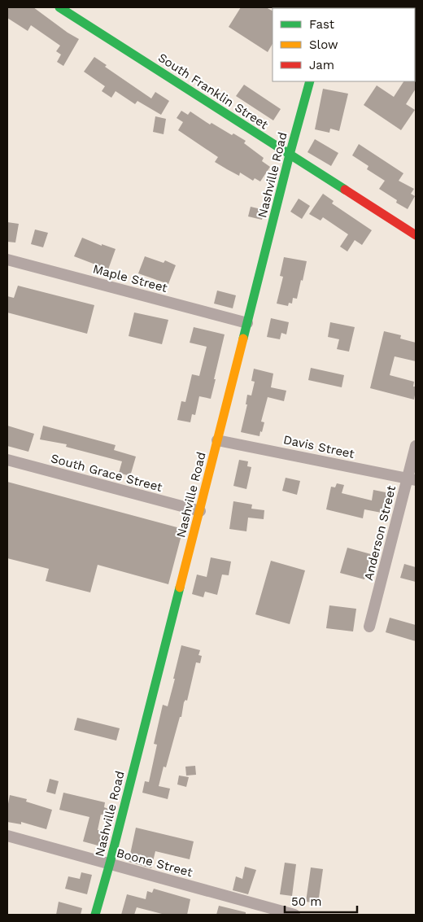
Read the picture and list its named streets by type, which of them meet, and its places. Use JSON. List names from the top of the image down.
{
  "streets": {
    "main road": ["South Franklin Street", "Nashville Road"],
    "street": [
      "Maple Street",
      "Davis Street",
      "South Grace Street",
      "Anderson Street",
      "Boone Street"
    ]
  },
  "crossings": [
    ["South Franklin Street", "Nashville Road"],
    ["Nashville Road", "Maple Street"],
    ["Nashville Road", "Davis Street"],
    ["Nashville Road", "South Grace Street"],
    ["Nashville Road", "Boone Street"],
    ["Davis Street", "Anderson Street"]
  ],
  "legend": ["Fast", "Slow", "Jam"],
  "scale_bar": "50 m"
}
